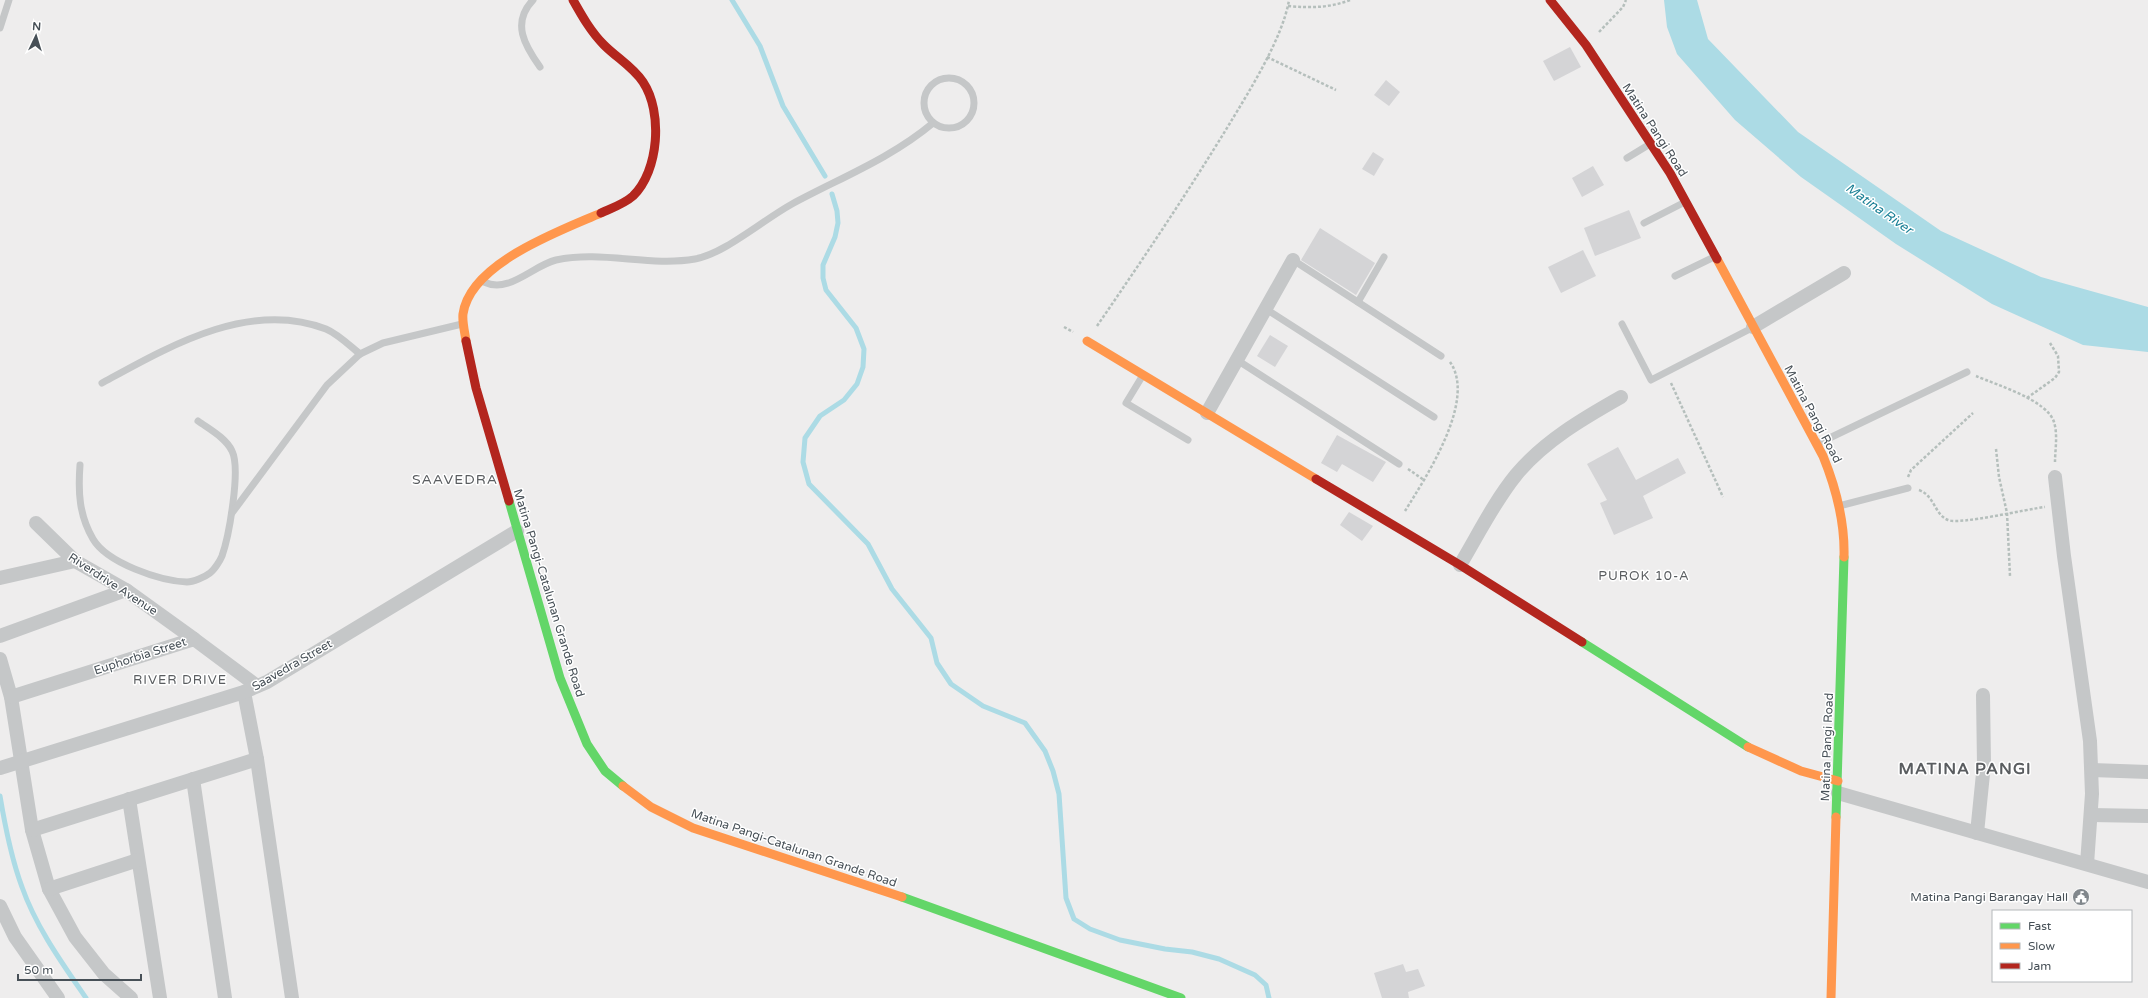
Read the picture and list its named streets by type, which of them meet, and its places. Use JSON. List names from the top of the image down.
{
  "streets": {
    "street": [
      "Matina Pangi Road",
      "Riverdrive Avenue",
      "Matina Pangi-Catalunan Grande Road",
      "Euphorbia Street",
      "Saavedra Street"
    ]
  },
  "crossings": [
    ["Riverdrive Avenue", "Euphorbia Street"],
    ["Matina Pangi-Catalunan Grande Road", "Saavedra Street"],
    ["Euphorbia Street", "Saavedra Street"]
  ],
  "districts": [
    "SAAVEDRA",
    "PUROK 10-A",
    "RIVER DRIVE",
    "MATINA PANGI"
  ],
  "water": ["Matina River"],
  "places": {
    "public building": ["Matina Pangi Barangay Hall"]
  },
  "legend": ["Fast", "Slow", "Jam"],
  "scale_bar": "50 m",
  "north": "top"
}
